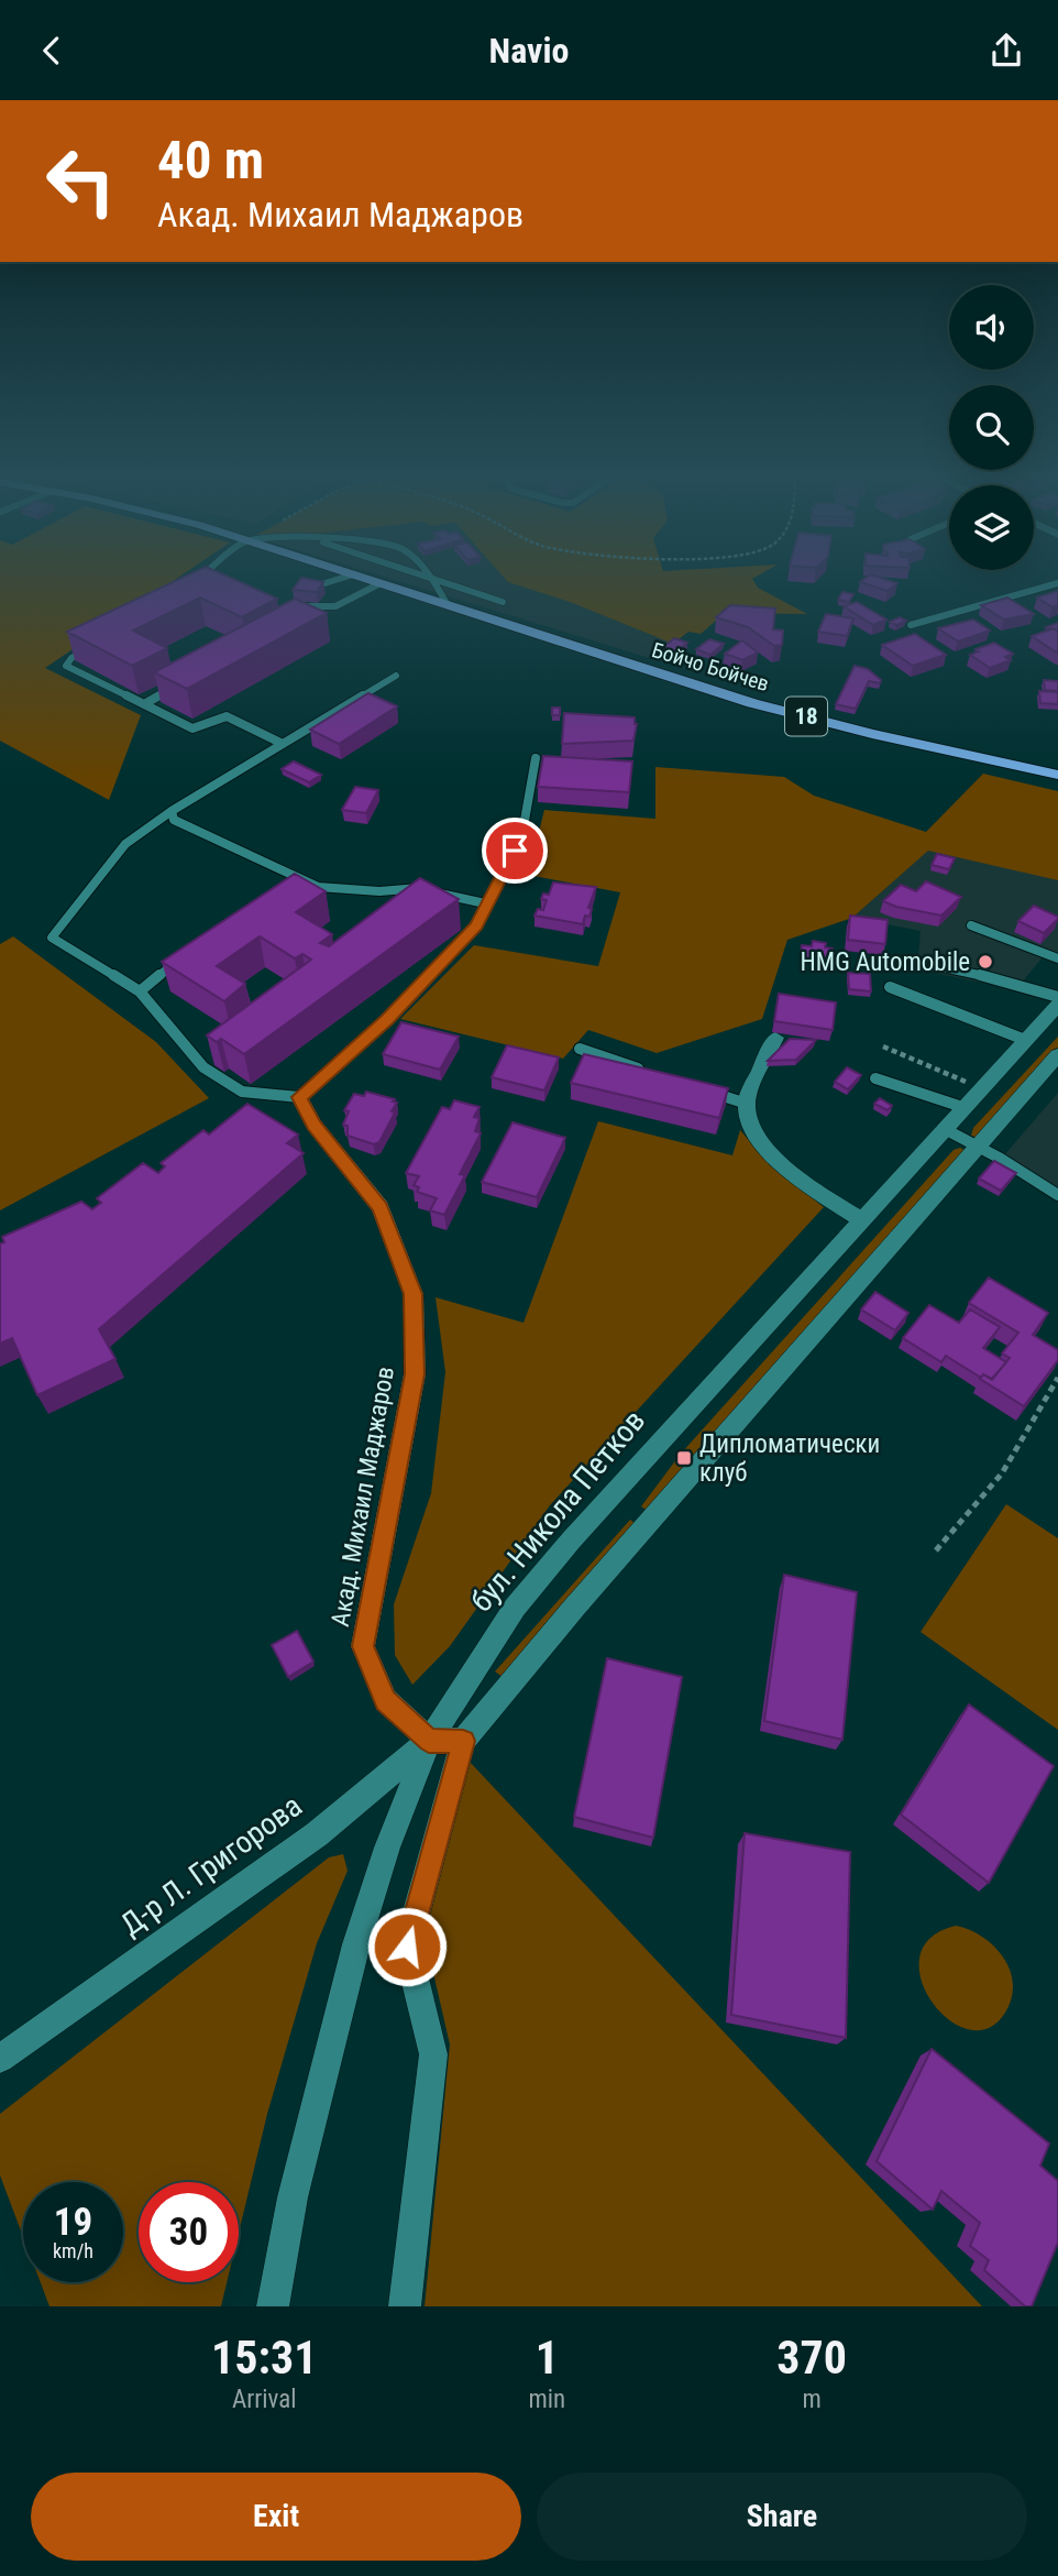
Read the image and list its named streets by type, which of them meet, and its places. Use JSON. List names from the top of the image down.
{
  "streets": {
    "highway": ["Бойчо Бойчев", "18"],
    "street": ["Акад. Михаил Маджаров", "бул. Никола Петков", "Д-р Л. Григорова"]
  },
  "crossings": [
    ["Акад. Михаил Маджаров", "бул. Никола Петков"],
    ["Акад. Михаил Маджаров", "Д-р Л. Григорова"],
    ["бул. Никола Петков", "Д-р Л. Григорова"]
  ],
  "places": {
    "other": ["HMG Automobile"],
    "transit": ["Дипломатически клуб"]
  },
  "page": {
    "header": "Navio",
    "turn": ["40 m", "Акад. Михаил Маджаров"],
    "speed": "19 km/h",
    "limit": "30",
    "eta": [
      "15:31",
      "Arrival",
      "1",
      "min",
      "370",
      "m"
    ],
    "buttons": ["Exit", "Share"]
  }
}
